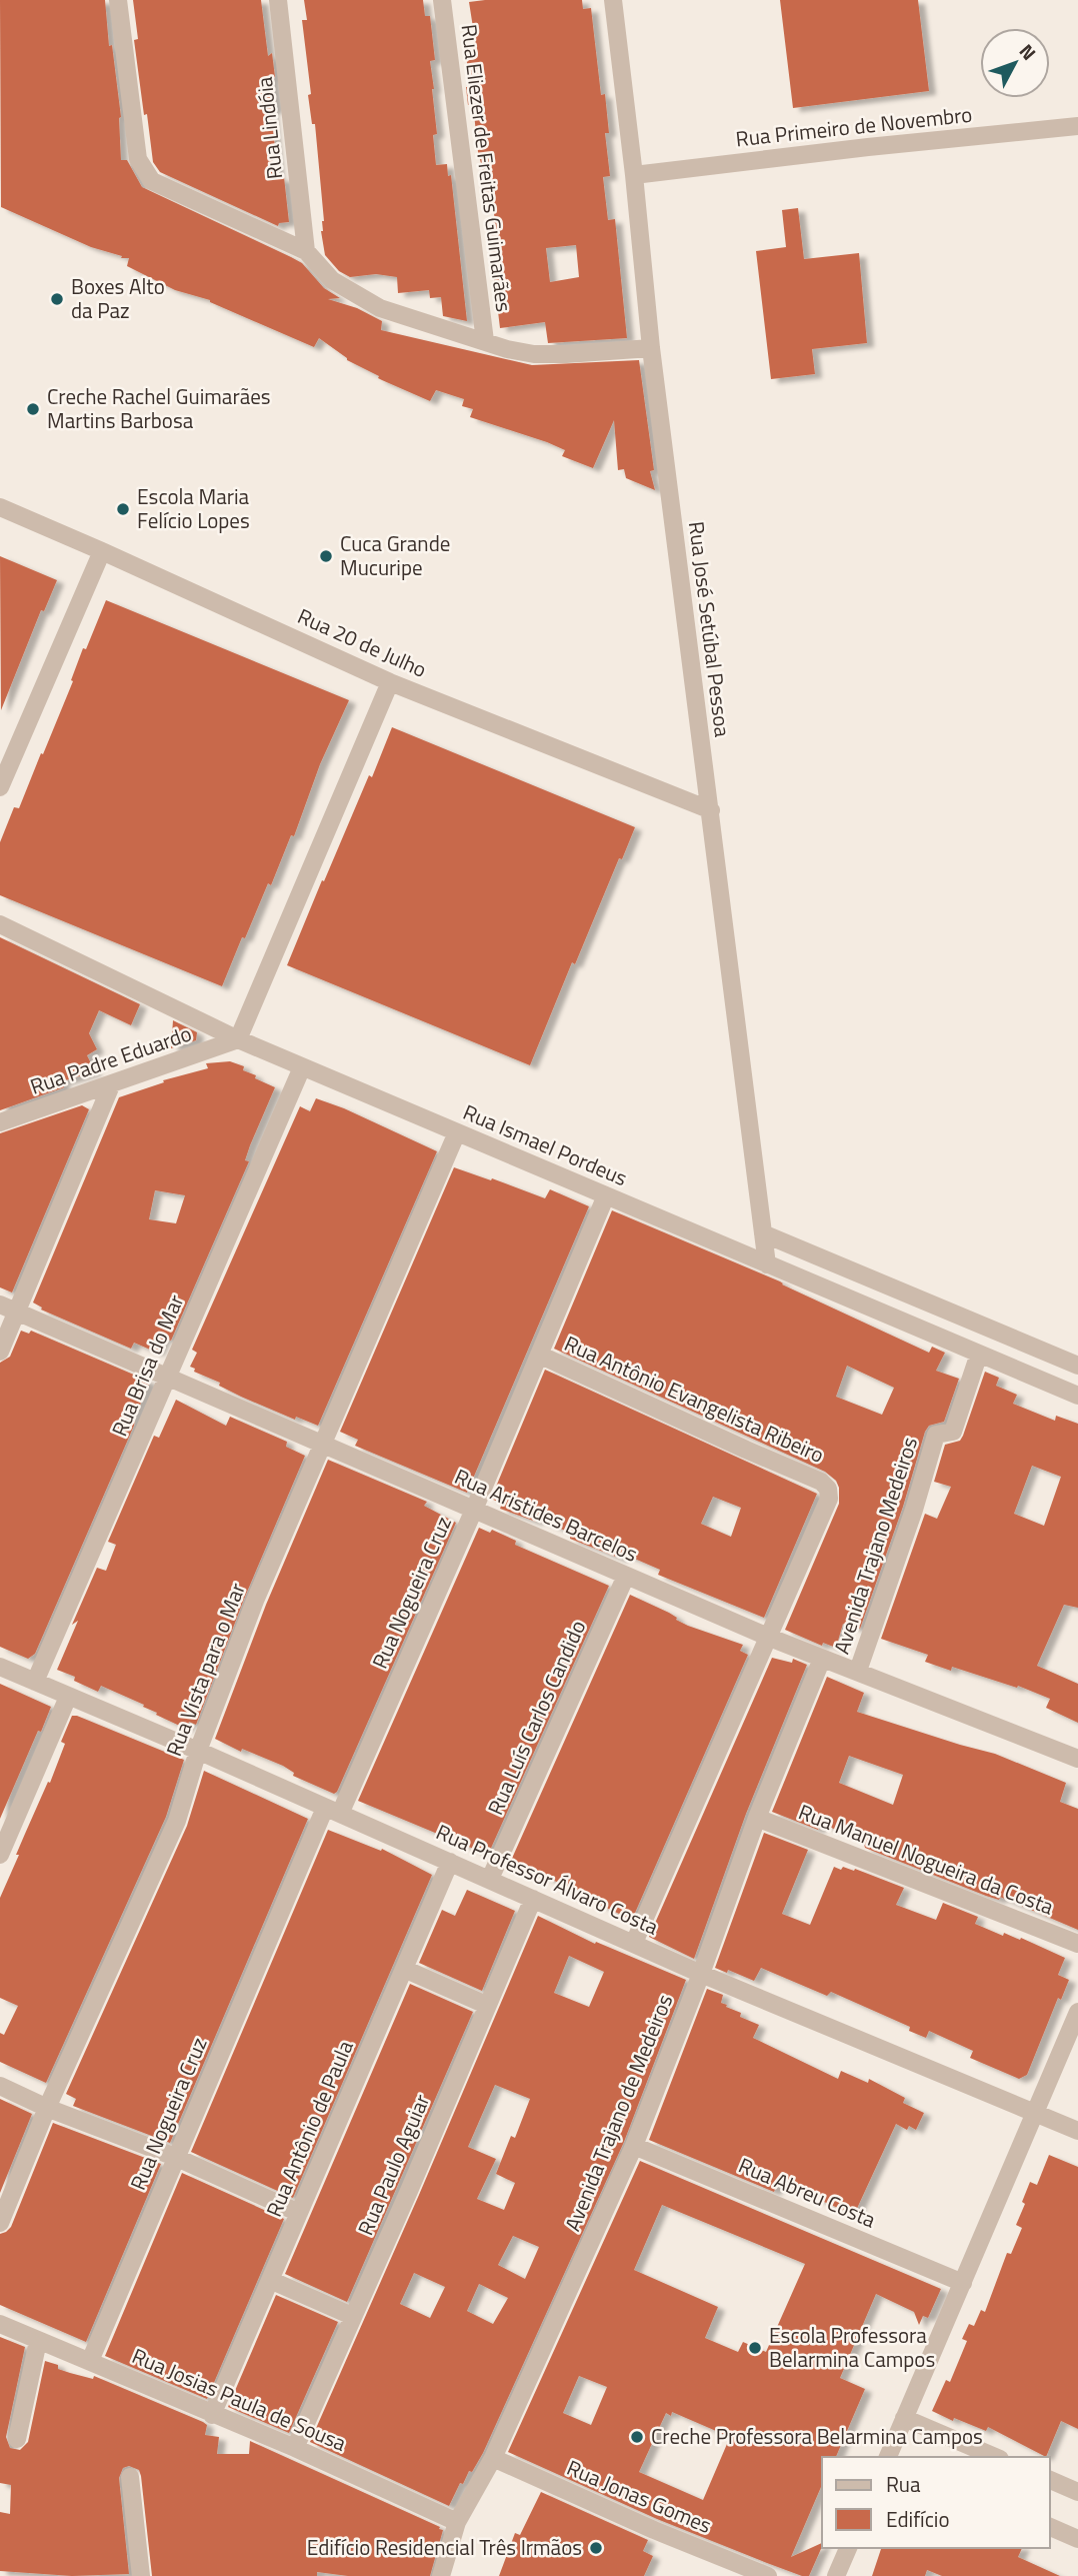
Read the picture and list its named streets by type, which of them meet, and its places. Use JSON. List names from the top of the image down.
{
  "streets": {
    "street": [
      "Rua Primeiro de Novembro",
      "Rua Lindóia",
      "Rua Eliezer de Freitas Guimarães",
      "Rua José Setúbal Pessoa",
      "Rua 20 de Julho",
      "Rua Padre Eduardo",
      "Rua Ismael Pordeus",
      "Rua Brisa do Mar",
      "Rua Antônio Evangelista Ribeiro",
      "Rua Aristides Barcelos",
      "Avenida Trajano Medeiros",
      "Rua Nogueira Cruz",
      "Rua Vista para o Mar",
      "Rua Luís Carlos Candido",
      "Rua Manuel Nogueira da Costa",
      "Rua Professor Álvaro Costa",
      "Avenida Trajano de Medeiros",
      "Rua Antônio de Paula",
      "Rua Paulo Aguiar",
      "Rua Abreu Costa",
      "Rua Josias Paula de Sousa",
      "Rua Jonas Gomes"
    ]
  },
  "crossings": [
    ["Rua Primeiro de Novembro", "Rua José Setúbal Pessoa"],
    ["Rua José Setúbal Pessoa", "Rua 20 de Julho"],
    ["Rua José Setúbal Pessoa", "Rua Ismael Pordeus"],
    ["Rua Padre Eduardo", "Rua Ismael Pordeus"],
    ["Rua Ismael Pordeus", "Rua Brisa do Mar"],
    ["Rua Ismael Pordeus", "Avenida Trajano Medeiros"],
    ["Rua Ismael Pordeus", "Rua Nogueira Cruz"],
    ["Rua Ismael Pordeus", "Rua Vista para o Mar"],
    ["Rua Brisa do Mar", "Rua Aristides Barcelos"],
    ["Rua Brisa do Mar", "Rua Professor Álvaro Costa"],
    ["Rua Antônio Evangelista Ribeiro", "Rua Aristides Barcelos"],
    ["Rua Antônio Evangelista Ribeiro", "Rua Nogueira Cruz"],
    ["Rua Aristides Barcelos", "Avenida Trajano Medeiros"],
    ["Rua Aristides Barcelos", "Rua Nogueira Cruz"],
    ["Rua Aristides Barcelos", "Rua Vista para o Mar"],
    ["Rua Aristides Barcelos", "Rua Luís Carlos Candido"],
    ["Rua Aristides Barcelos", "Avenida Trajano de Medeiros"],
    ["Rua Nogueira Cruz", "Rua Professor Álvaro Costa"],
    ["Rua Nogueira Cruz", "Rua Josias Paula de Sousa"],
    ["Rua Vista para o Mar", "Rua Professor Álvaro Costa"],
    ["Rua Luís Carlos Candido", "Rua Professor Álvaro Costa"],
    ["Rua Manuel Nogueira da Costa", "Avenida Trajano de Medeiros"],
    ["Rua Professor Álvaro Costa", "Avenida Trajano de Medeiros"],
    ["Rua Professor Álvaro Costa", "Rua Antônio de Paula"],
    ["Rua Professor Álvaro Costa", "Rua Paulo Aguiar"],
    ["Avenida Trajano de Medeiros", "Rua Abreu Costa"],
    ["Avenida Trajano de Medeiros", "Rua Josias Paula de Sousa"],
    ["Avenida Trajano de Medeiros", "Rua Jonas Gomes"],
    ["Rua Antônio de Paula", "Rua Josias Paula de Sousa"],
    ["Rua Paulo Aguiar", "Rua Josias Paula de Sousa"]
  ],
  "places": [
    "Boxes Alto da Paz",
    "Creche Rachel Guimarães Martins Barbosa",
    "Escola Maria Felício Lopes",
    "Cuca Grande Mucuripe",
    "Escola Professora Belarmina Campos",
    "Creche Professora Belarmina Campos",
    "Edifício Residencial Três Irmãos"
  ],
  "legend": ["Rua", "Edifício"],
  "north": "top right"
}
